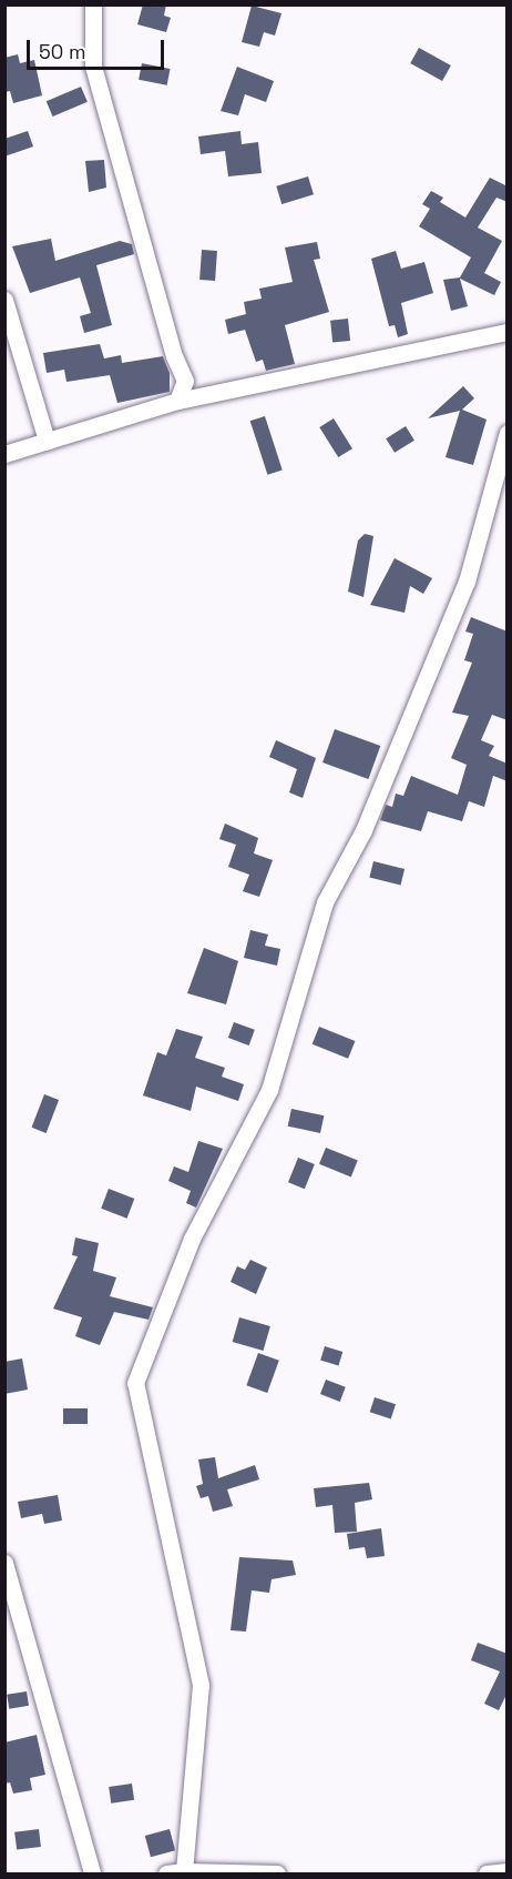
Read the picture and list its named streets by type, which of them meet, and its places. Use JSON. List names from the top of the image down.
{
  "scale_bar": "50 m"
}
